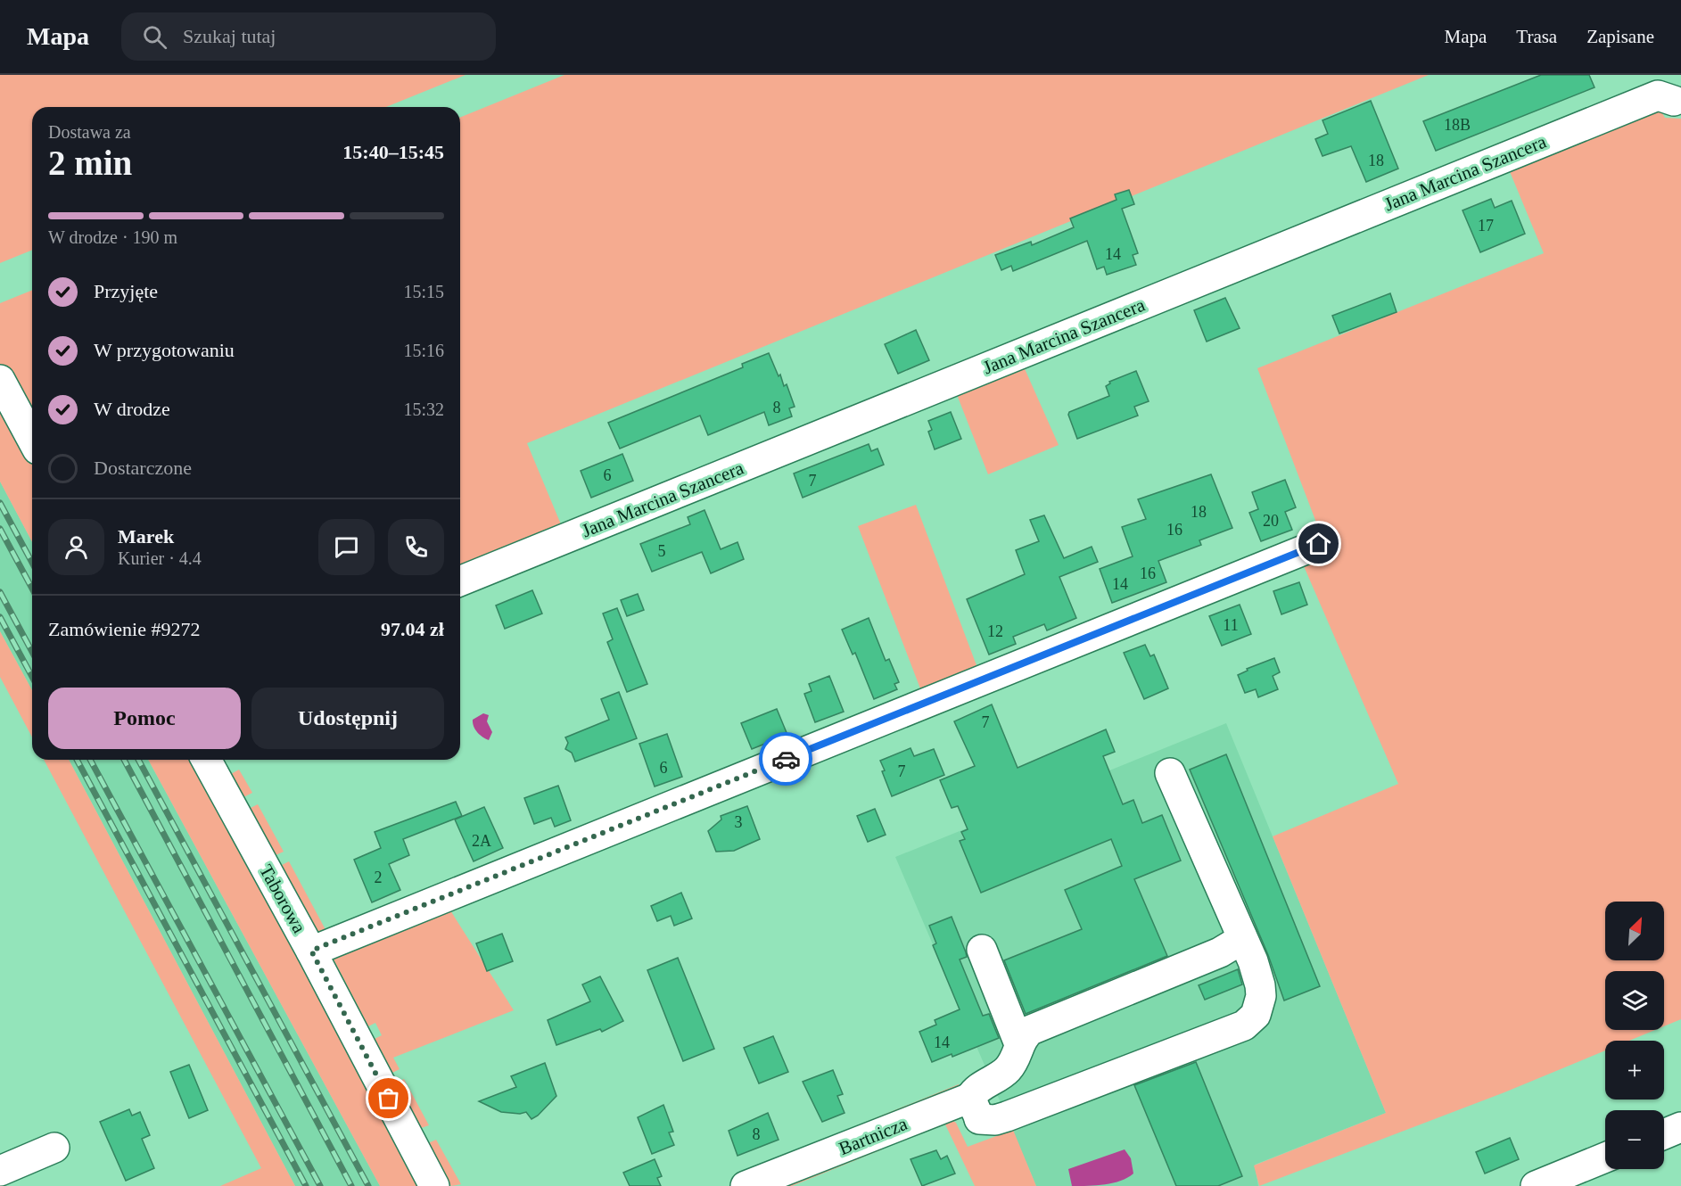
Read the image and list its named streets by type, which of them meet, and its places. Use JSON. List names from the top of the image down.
{
  "streets": {
    "street": ["Jana Marcina Szancera", "Taborowa", "Bartnicza"]
  },
  "house_numbers": [
    "18B",
    "18",
    "17",
    "14",
    "8",
    "6",
    "7",
    "18",
    "20",
    "16",
    "5",
    "16",
    "14",
    "11",
    "12",
    "7",
    "6",
    "7",
    "3",
    "2A",
    "2",
    "14",
    "8"
  ],
  "north": "top right",
  "page": {
    "header": "Mapa",
    "search": "Szukaj tutaj",
    "nav": ["Mapa", "Trasa", "Zapisane"],
    "heading": ["2 min", "Dostawa za", "15:40–15:45"],
    "panel": [
      "Marek",
      "Kurier · 4.4",
      "Zamówienie #9272",
      "97.04 zł"
    ],
    "bar": "W drodze · 190 m",
    "list": [
      ["Przyjęte", "15:15"],
      ["W przygotowaniu", "15:16"],
      ["W drodze", "15:32"],
      "Dostarczone"
    ],
    "buttons": ["Pomoc", "Udostępnij"],
    "map_buttons": ["+", "−"]
  }
}
